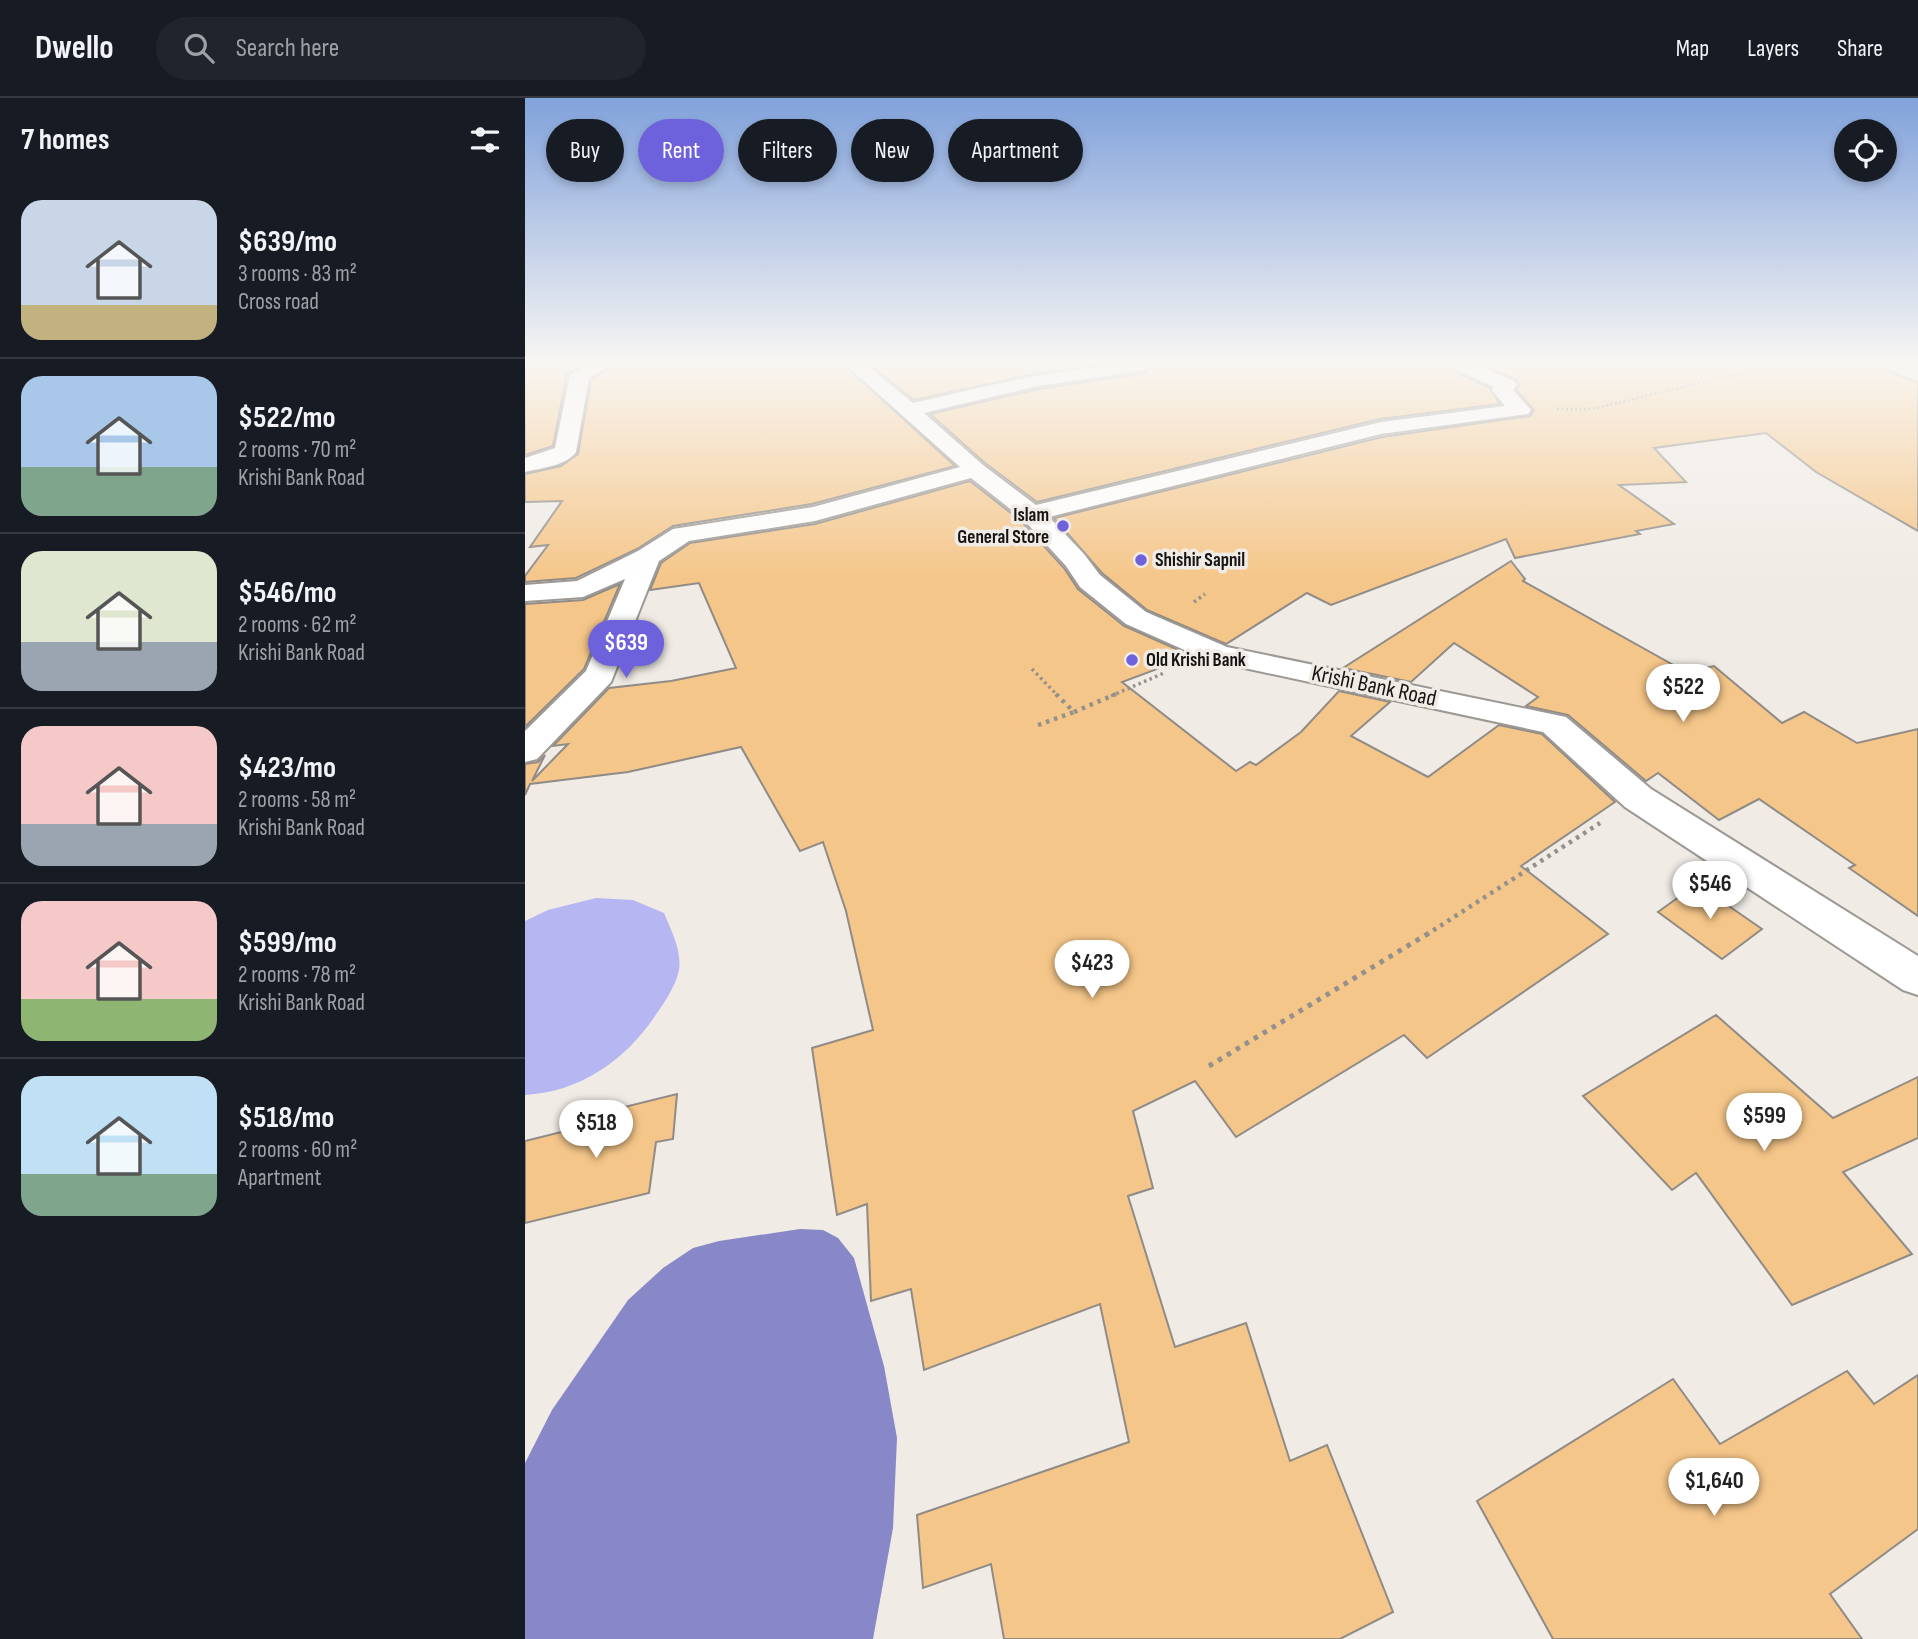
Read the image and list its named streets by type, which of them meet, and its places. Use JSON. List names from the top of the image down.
{
  "streets": {
    "street": ["Krishi Bank Road"]
  },
  "places": ["Islam General Store", "Shishir Sapnil", "Old Krishi Bank"],
  "page": {
    "header": "Dwello",
    "search": "Search here",
    "nav": ["Map", "Layers", "Share"],
    "heading": "7 homes",
    "chip": [
      "Buy",
      "Rent",
      "Filters",
      "New",
      "Apartment"
    ],
    "list": [
      {
        "name": "$639/mo",
        "note": "3 rooms · 83 m² · Cross road"
      },
      {
        "name": "$522/mo",
        "note": "2 rooms · 70 m² · Krishi Bank Road"
      },
      {
        "name": "$546/mo",
        "note": "2 rooms · 62 m² · Krishi Bank Road"
      },
      {
        "name": "$423/mo",
        "note": "2 rooms · 58 m² · Krishi Bank Road"
      },
      {
        "name": "$599/mo",
        "note": "2 rooms · 78 m² · Krishi Bank Road"
      },
      {
        "name": "$518/mo",
        "note": "2 rooms · 60 m² · Apartment"
      }
    ],
    "price": [
      "$639",
      "$522",
      "$546",
      "$423",
      "$599",
      "$518",
      "$1,640"
    ]
  }
}
